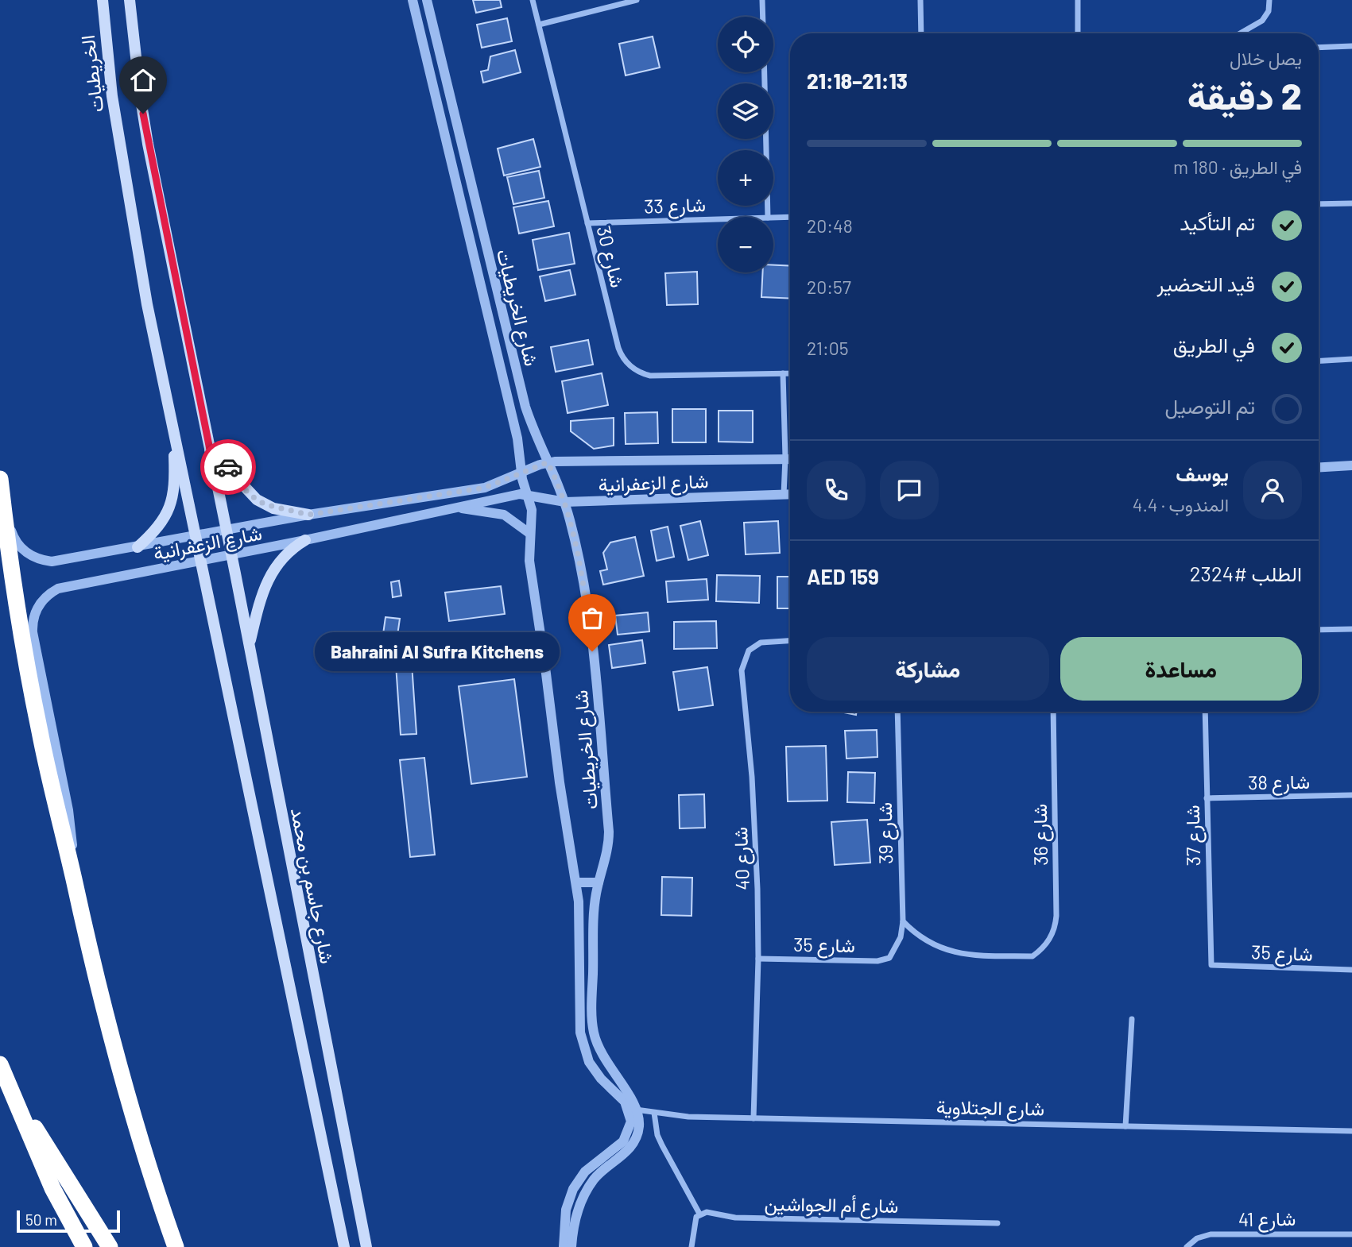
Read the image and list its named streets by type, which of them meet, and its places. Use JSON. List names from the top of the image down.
{
  "streets": {
    "main road": ["الخريطيات", "شارع جاسم بن محمد"],
    "street": [
      "شارع 33",
      "شارع 30",
      "شارع الخريطيات",
      "شارع الزعفرانية",
      "شارع 38",
      "شارع 39",
      "شارع 36",
      "شارع 37",
      "شارع 40",
      "شارع 35",
      "شارع الجتلاوية",
      "شارع أم الجواشين",
      "شارع 41"
    ]
  },
  "crossings": [
    ["الخريطيات", "شارع الزعفرانية"],
    ["شارع 33", "شارع 30"],
    ["شارع الخريطيات", "شارع الزعفرانية"],
    ["شارع الخريطيات", "شارع الجتلاوية"],
    ["شارع الزعفرانية", "شارع جاسم بن محمد"],
    ["شارع 38", "شارع 37"],
    ["شارع 39", "شارع 36"],
    ["شارع 39", "شارع 35"],
    ["شارع 37", "شارع 35"],
    ["شارع 40", "شارع 35"],
    ["شارع 40", "شارع الجتلاوية"]
  ],
  "places": ["Bahraini Al Sufra Kitchens"],
  "scale_bar": "50 m",
  "page": {
    "map_buttons": ["+", "−"],
    "heading": ["2 دقيقة", "يصل خلال", "21:13–21:18"],
    "panel": [
      "يوسف",
      "المندوب · 4.4",
      "الطلب #2324",
      "AED 159"
    ],
    "bar": "في الطريق · 180 m",
    "list": [
      ["تم التأكيد", "20:48"],
      ["قيد التحضير", "20:57"],
      ["في الطريق", "21:05"],
      "تم التوصيل"
    ],
    "buttons": ["مساعدة", "مشاركة"],
    "bubble": "Bahraini Al Sufra Kitchens",
    "scale": "50 m"
  }
}
